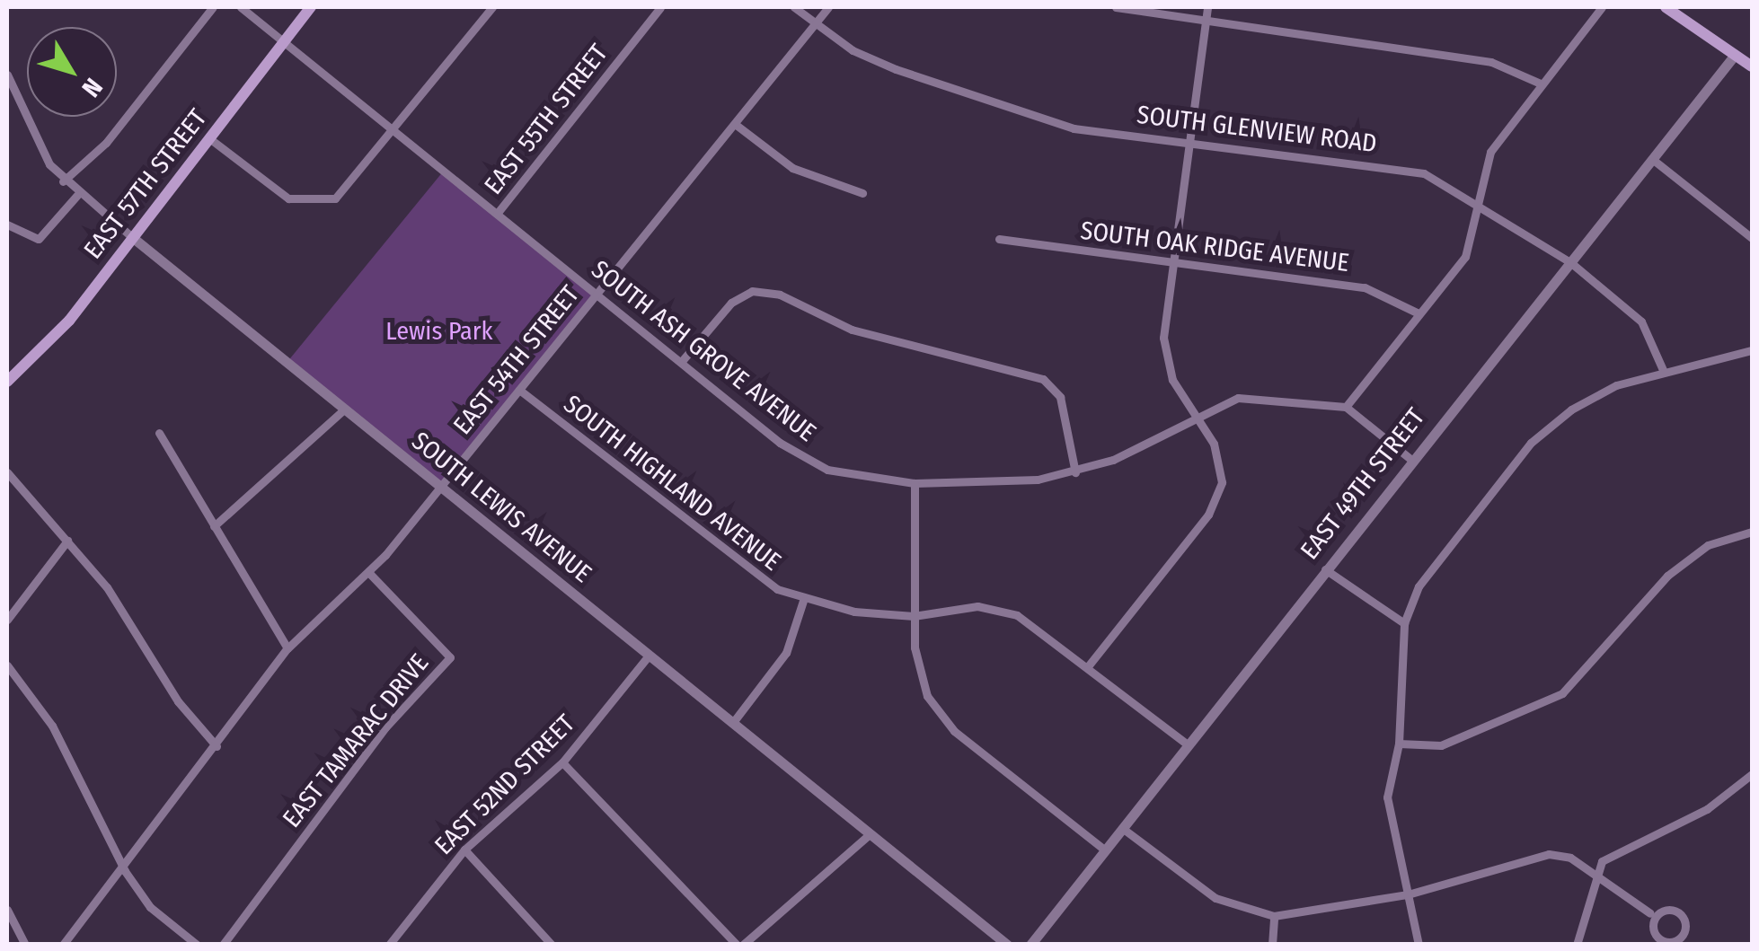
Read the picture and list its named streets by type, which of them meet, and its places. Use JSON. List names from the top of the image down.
{
  "streets": {
    "main road": ["EAST 57TH STREET"],
    "street": [
      "EAST 55TH STREET",
      "SOUTH GLENVIEW ROAD",
      "SOUTH OAK RIDGE AVENUE",
      "SOUTH ASH GROVE AVENUE",
      "EAST 54TH STREET",
      "SOUTH HIGHLAND AVENUE",
      "EAST 49TH STREET",
      "SOUTH LEWIS AVENUE",
      "EAST TAMARAC DRIVE",
      "EAST 52ND STREET"
    ]
  },
  "crossings": [
    ["EAST 55TH STREET", "SOUTH ASH GROVE AVENUE"],
    ["SOUTH GLENVIEW ROAD", "EAST 54TH STREET"],
    ["SOUTH GLENVIEW ROAD", "EAST 49TH STREET"],
    ["EAST 57TH STREET", "SOUTH ASH GROVE AVENUE"],
    ["EAST 57TH STREET", "SOUTH LEWIS AVENUE"],
    ["SOUTH ASH GROVE AVENUE", "EAST 54TH STREET"],
    ["EAST 54TH STREET", "SOUTH HIGHLAND AVENUE"],
    ["EAST 54TH STREET", "SOUTH LEWIS AVENUE"],
    ["EAST 54TH STREET", "EAST TAMARAC DRIVE"],
    ["SOUTH HIGHLAND AVENUE", "EAST 49TH STREET"],
    ["SOUTH LEWIS AVENUE", "EAST 52ND STREET"]
  ],
  "parks": ["Lewis Park"],
  "north": "bottom right"
}
